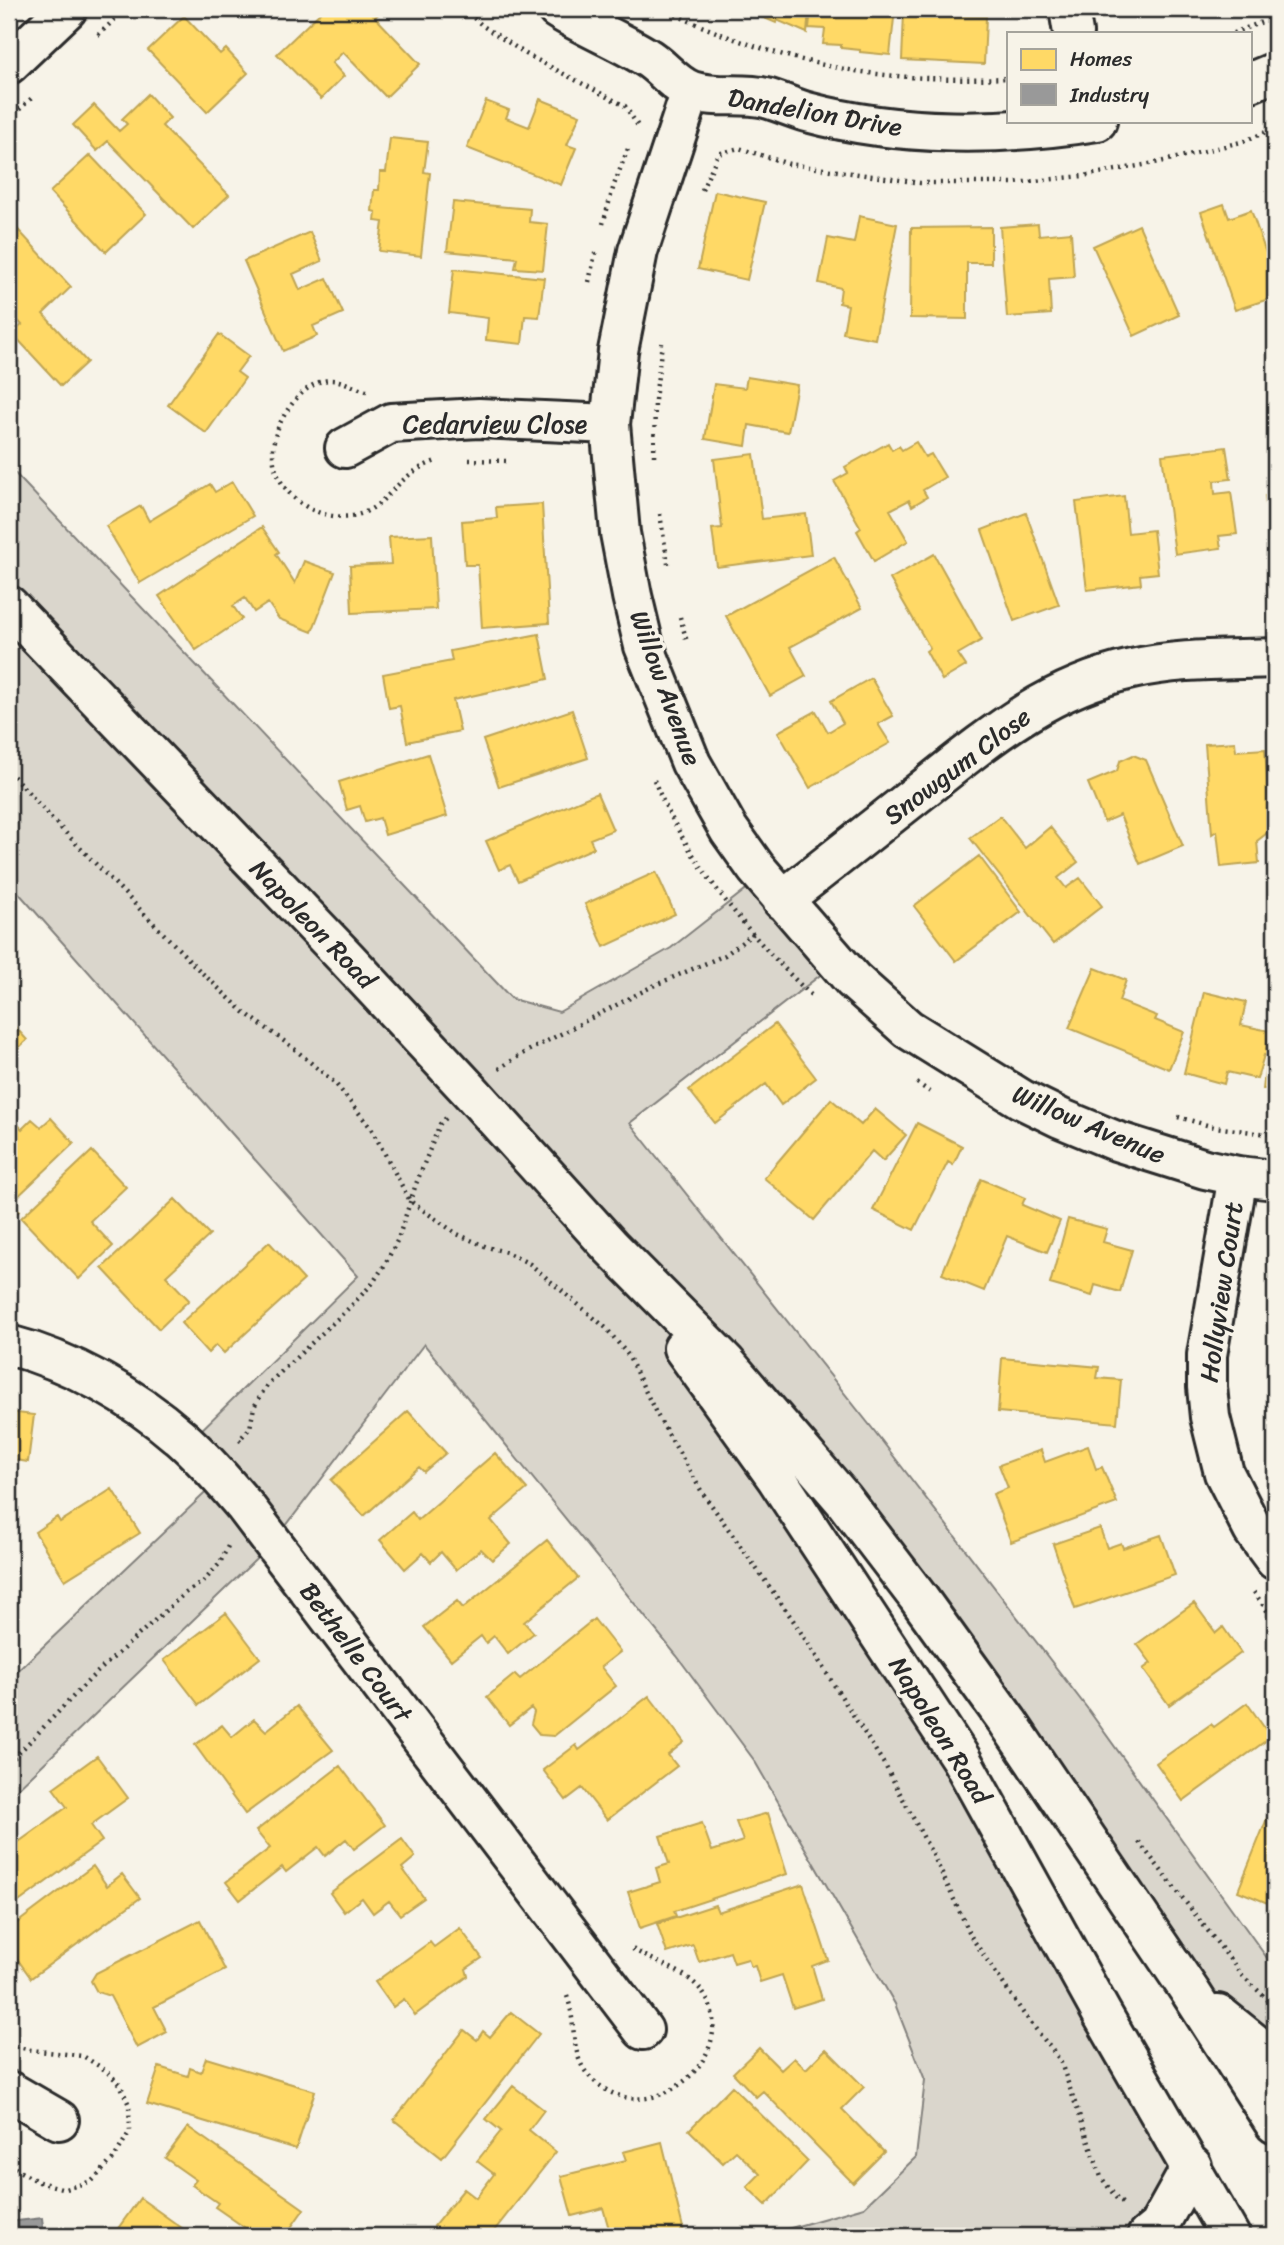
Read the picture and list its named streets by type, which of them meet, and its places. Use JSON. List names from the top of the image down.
{
  "streets": {
    "street": [
      "Dandelion Drive",
      "Cedarview Close",
      "Willow Avenue",
      "Snowgum Close",
      "Napoleon Road",
      "Hollyview Court",
      "Bethelle Court"
    ]
  },
  "crossings": [
    ["Dandelion Drive", "Willow Avenue"],
    ["Cedarview Close", "Willow Avenue"],
    ["Willow Avenue", "Snowgum Close"],
    ["Willow Avenue", "Hollyview Court"]
  ],
  "legend": ["Homes", "Industry"]
}
